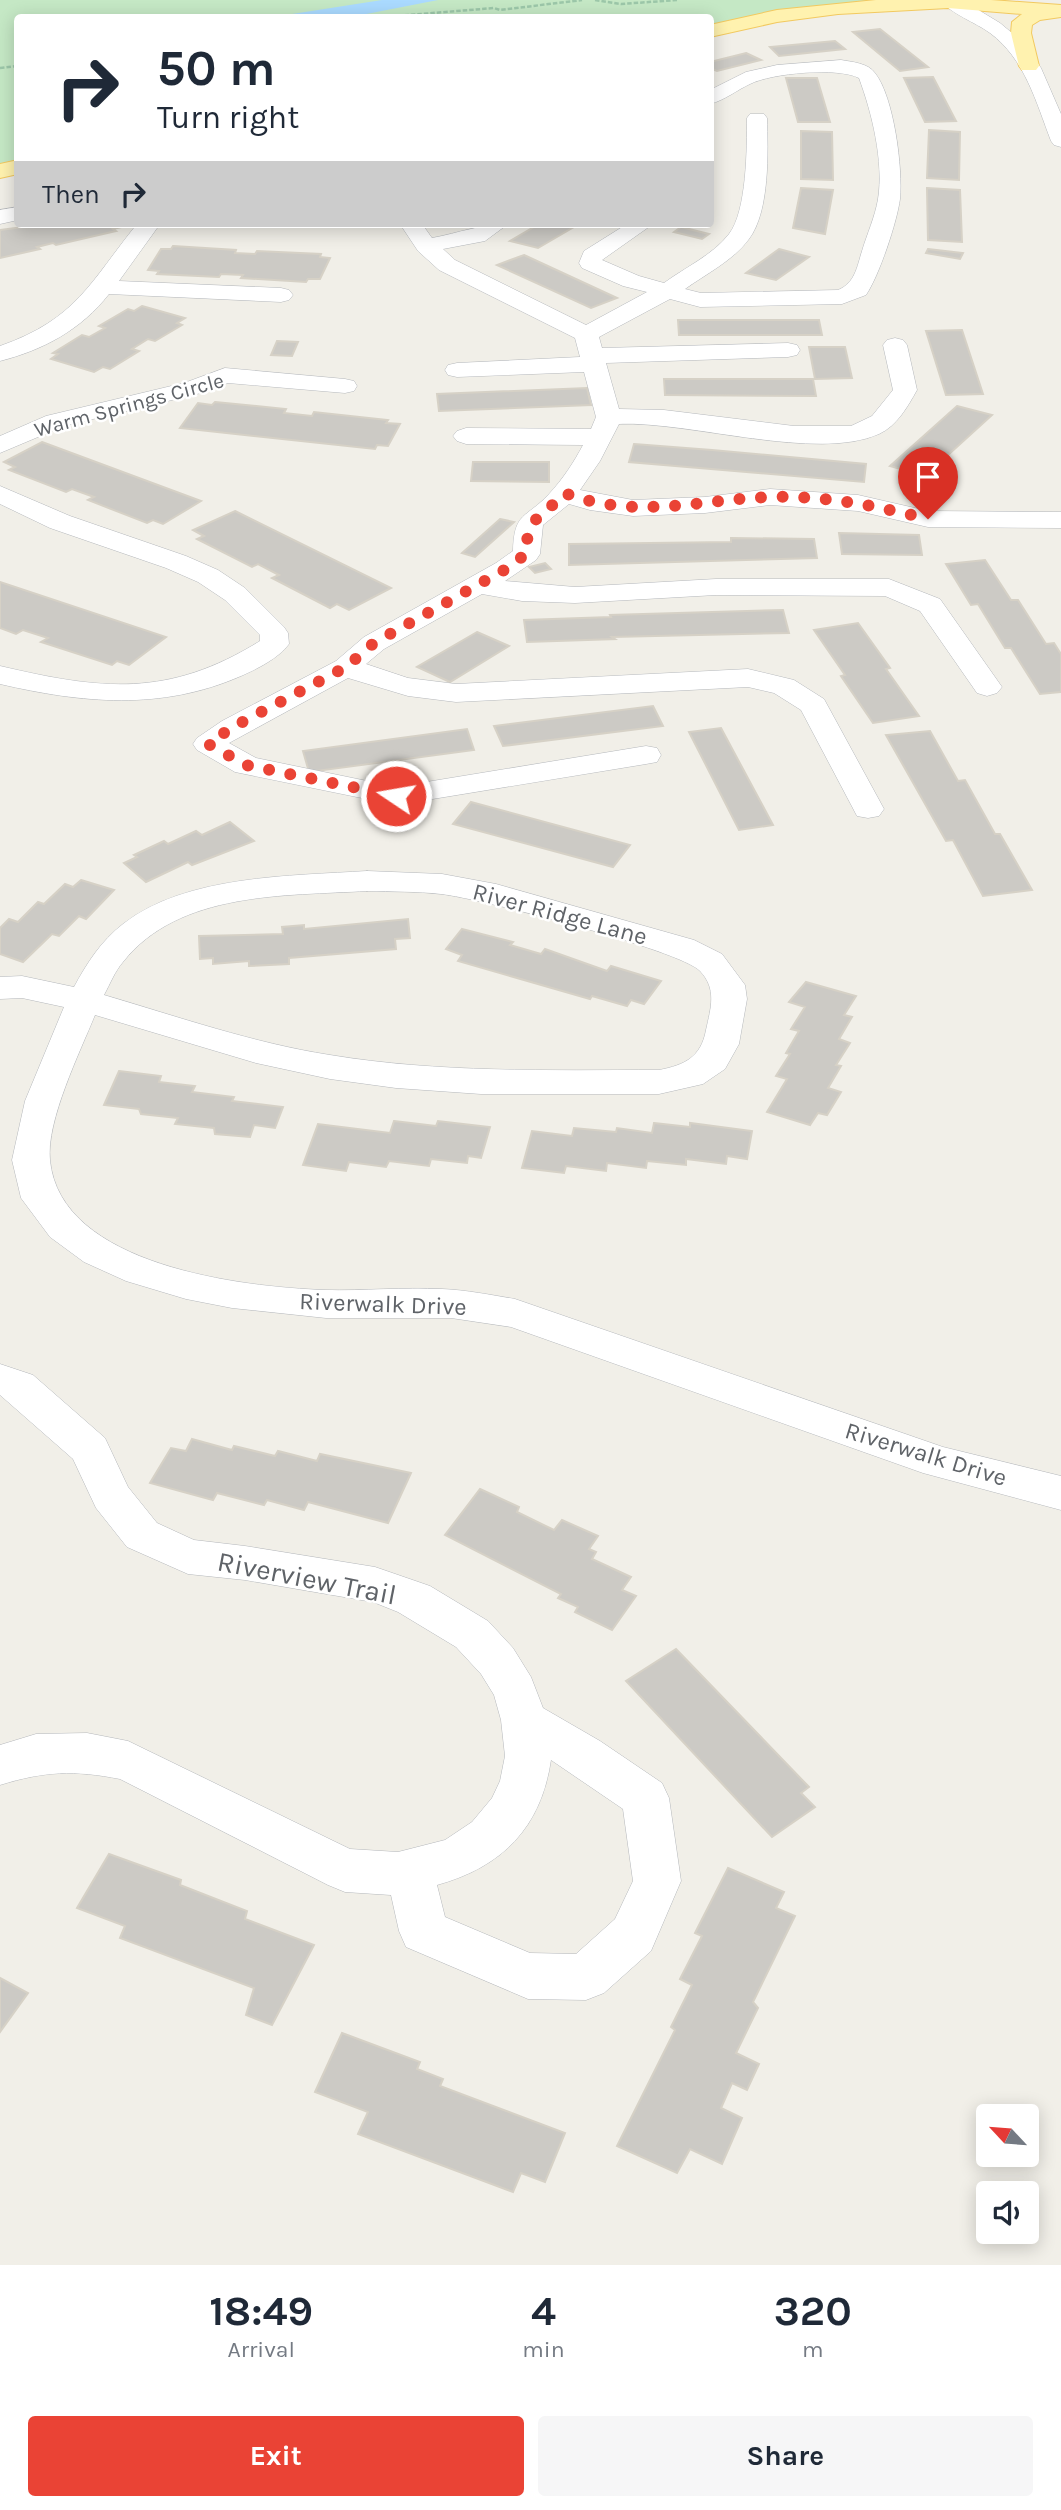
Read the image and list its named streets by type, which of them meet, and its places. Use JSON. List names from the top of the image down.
{
  "streets": {
    "street": [
      "Warm Springs Circle",
      "River Ridge Lane",
      "Riverwalk Drive",
      "Riverview Trail"
    ]
  },
  "crossings": [
    ["River Ridge Lane", "Riverwalk Drive"]
  ],
  "north": "top left",
  "page": {
    "turn": ["50 m", "Turn right"],
    "then": "Then",
    "eta": [
      "18:49",
      "Arrival",
      "4",
      "min",
      "320",
      "m"
    ],
    "buttons": ["Exit", "Share"]
  }
}
